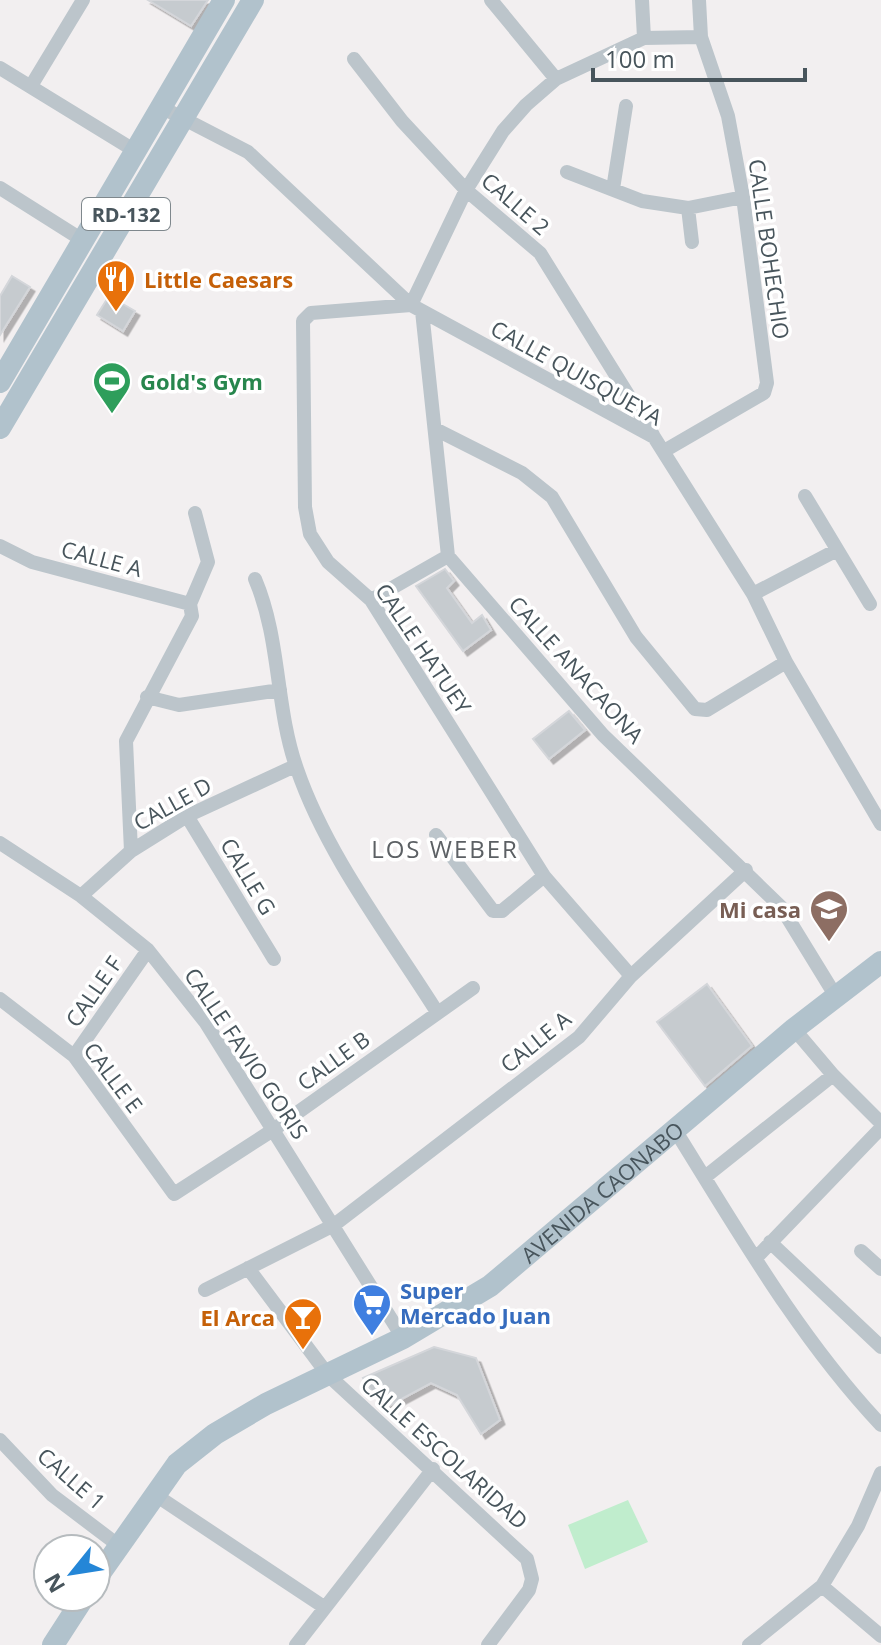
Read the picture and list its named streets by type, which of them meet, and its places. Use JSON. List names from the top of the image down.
{
  "streets": {
    "main road": ["RD-132", "AVENIDA CAONABO"],
    "street": [
      "CALLE 2",
      "CALLE BOHECHIO",
      "CALLE QUISQUEYA",
      "CALLE A",
      "CALLE HATUEY",
      "CALLE ANACAONA",
      "CALLE D",
      "CALLE G",
      "CALLE F",
      "CALLE FAVIO GORIS",
      "CALLE B",
      "CALLE E",
      "CALLE ESCOLARIDAD",
      "CALLE 1"
    ]
  },
  "crossings": [
    ["CALLE 2", "CALLE QUISQUEYA"],
    ["RD-132", "CALLE QUISQUEYA"],
    ["CALLE BOHECHIO", "CALLE QUISQUEYA"],
    ["CALLE QUISQUEYA", "CALLE HATUEY"],
    ["CALLE A", "CALLE HATUEY"],
    ["CALLE A", "CALLE ANACAONA"],
    ["CALLE A", "CALLE FAVIO GORIS"],
    ["CALLE A", "CALLE ESCOLARIDAD"],
    ["CALLE ANACAONA", "AVENIDA CAONABO"],
    ["CALLE D", "CALLE G"],
    ["CALLE D", "CALLE FAVIO GORIS"],
    ["CALLE F", "CALLE FAVIO GORIS"],
    ["CALLE F", "CALLE E"],
    ["CALLE FAVIO GORIS", "CALLE B"],
    ["CALLE FAVIO GORIS", "AVENIDA CAONABO"],
    ["CALLE B", "CALLE E"],
    ["AVENIDA CAONABO", "CALLE ESCOLARIDAD"],
    ["AVENIDA CAONABO", "CALLE 1"]
  ],
  "districts": ["LOS WEBER"],
  "places": {
    "restaurant": ["Little Caesars"],
    "sports": ["Gold's Gym"],
    "school or university": ["Mi casa"],
    "supermarket": ["Super Mercado Juan"],
    "bar": ["El Arca"]
  },
  "scale_bar": "100 m",
  "north": "bottom left"
}
